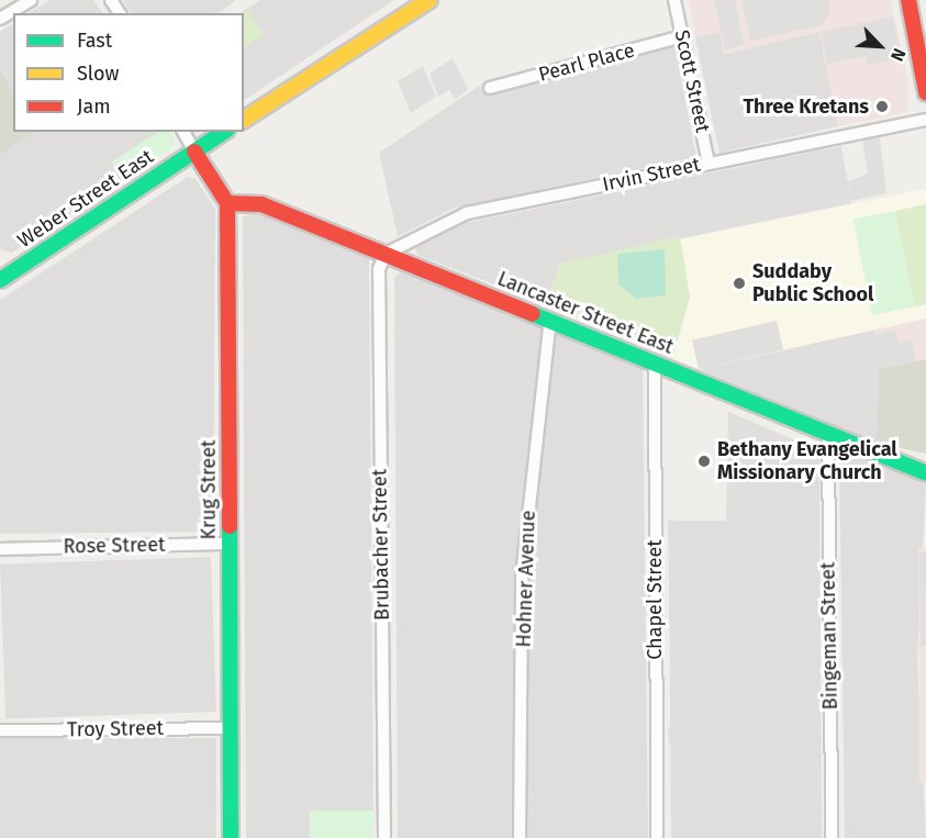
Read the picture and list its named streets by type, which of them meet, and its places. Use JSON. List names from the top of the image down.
{
  "streets": {
    "street": [
      "Pearl Place",
      "Scott Street",
      "Irvin Street",
      "Weber Street East",
      "Lancaster Street East",
      "Krug Street",
      "Brubacher Street",
      "Rose Street",
      "Hohner Avenue",
      "Chapel Street",
      "Bingeman Street",
      "Troy Street"
    ]
  },
  "crossings": [
    ["Pearl Place", "Scott Street"],
    ["Scott Street", "Irvin Street"],
    ["Irvin Street", "Lancaster Street East"],
    ["Irvin Street", "Brubacher Street"],
    ["Lancaster Street East", "Krug Street"],
    ["Lancaster Street East", "Brubacher Street"],
    ["Lancaster Street East", "Hohner Avenue"],
    ["Lancaster Street East", "Chapel Street"],
    ["Lancaster Street East", "Bingeman Street"],
    ["Krug Street", "Rose Street"],
    ["Krug Street", "Troy Street"]
  ],
  "places": ["Three Kretans", "Suddaby Public School", "Bethany Evangelical Missionary Church"],
  "legend": ["Fast", "Slow", "Jam"],
  "north": "bottom right"
}
